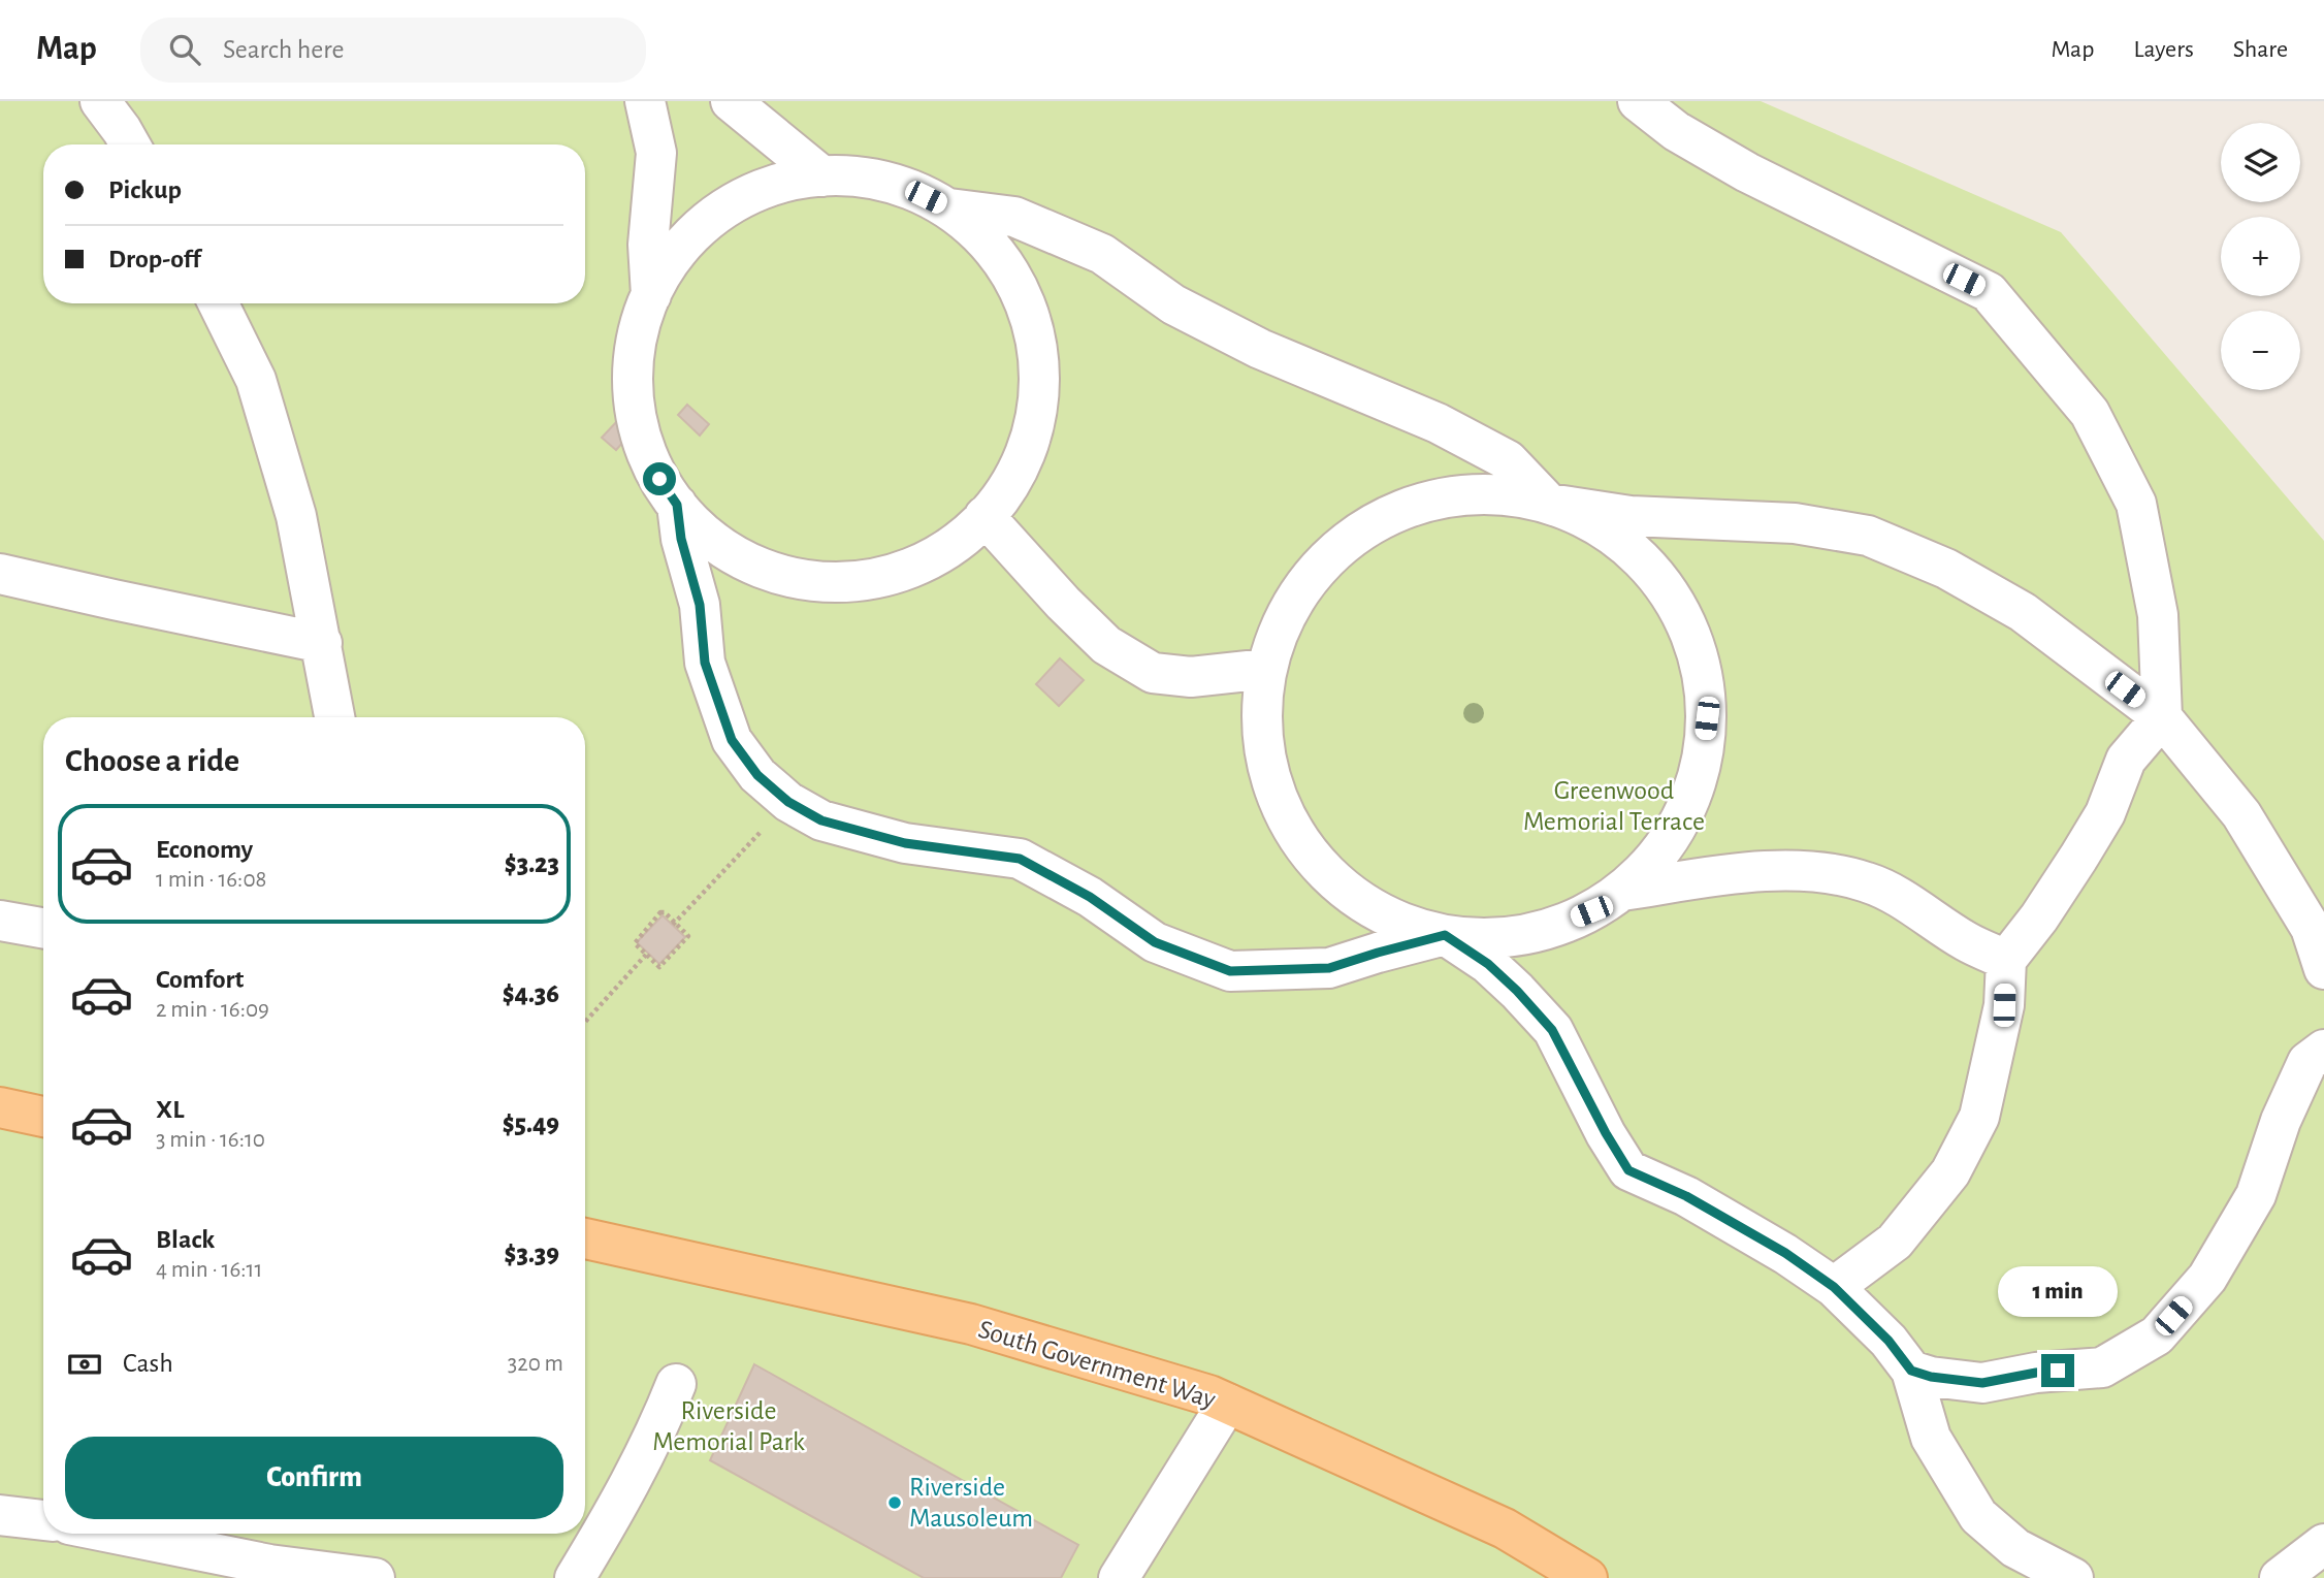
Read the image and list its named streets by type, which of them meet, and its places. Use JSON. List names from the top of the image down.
{
  "streets": {
    "main road": ["South Government Way"]
  },
  "parks": ["Greenwood Memorial Terrace", "Riverside Memorial Park"],
  "places": ["Riverside Mausoleum"],
  "page": {
    "header": "Map",
    "search": "Search here",
    "nav": ["Map", "Layers", "Share"],
    "map_buttons": ["+", "−"],
    "banner": ["Pickup", "Drop-off"],
    "heading": "Choose a ride",
    "list": [
      {
        "name": "Economy",
        "note": "1 min · 16:08",
        "value": "$3.23"
      },
      {
        "name": "Comfort",
        "note": "2 min · 16:09",
        "value": "$4.36"
      },
      {
        "name": "XL",
        "note": "3 min · 16:10",
        "value": "$5.49"
      },
      {
        "name": "Black",
        "note": "4 min · 16:11",
        "value": "$3.39"
      }
    ],
    "bubble": "1 min",
    "pay": ["Cash", "320 m"],
    "buttons": "Confirm"
  }
}
